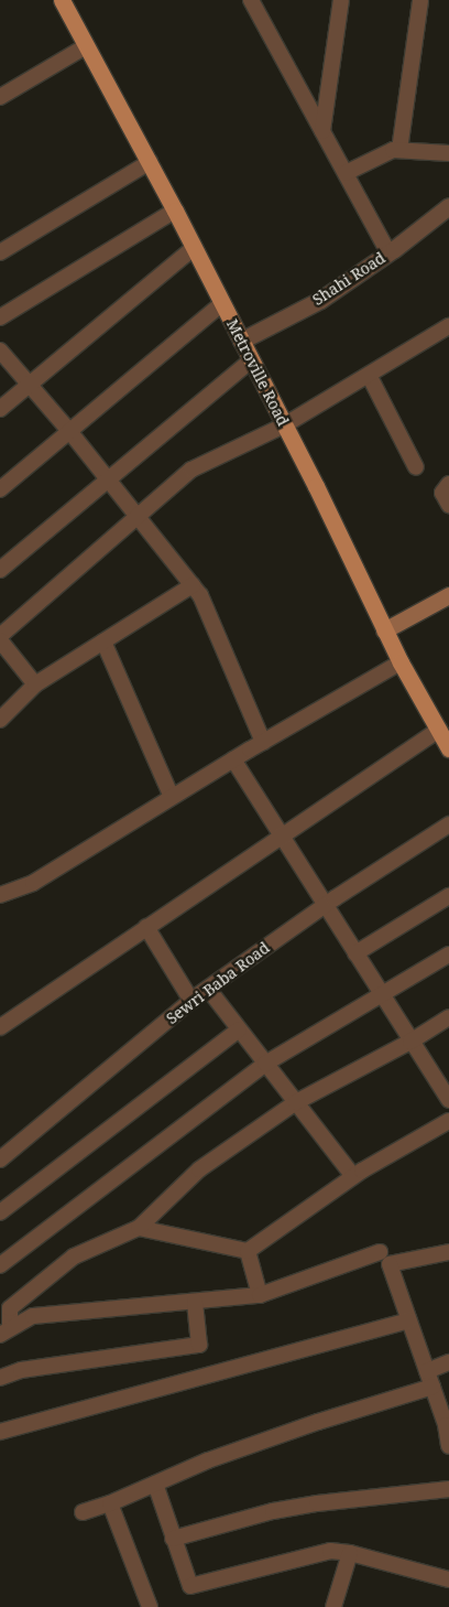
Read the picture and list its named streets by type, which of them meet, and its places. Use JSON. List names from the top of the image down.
{
  "streets": {
    "main road": ["Metroville Road"],
    "street": ["Shahi Road", "Sewri Baba Road"]
  },
  "crossings": [
    ["Shahi Road", "Metroville Road"]
  ]
}
